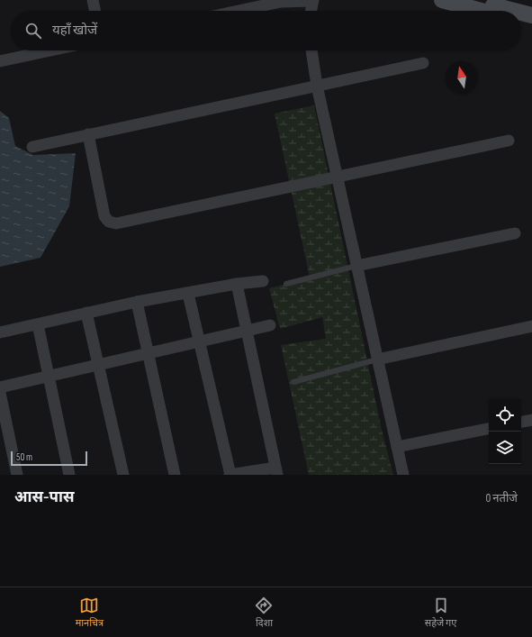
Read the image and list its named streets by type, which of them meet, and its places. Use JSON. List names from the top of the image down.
{
  "scale_bar": "50 m",
  "north": "top",
  "page": {
    "search": "यहाँ खोजें",
    "scale": "50 m",
    "heading": ["आस-पास", "0 नतीजे"],
    "nav": ["मानचित्र", "दिशा", "सहेजे गए"]
  }
}
